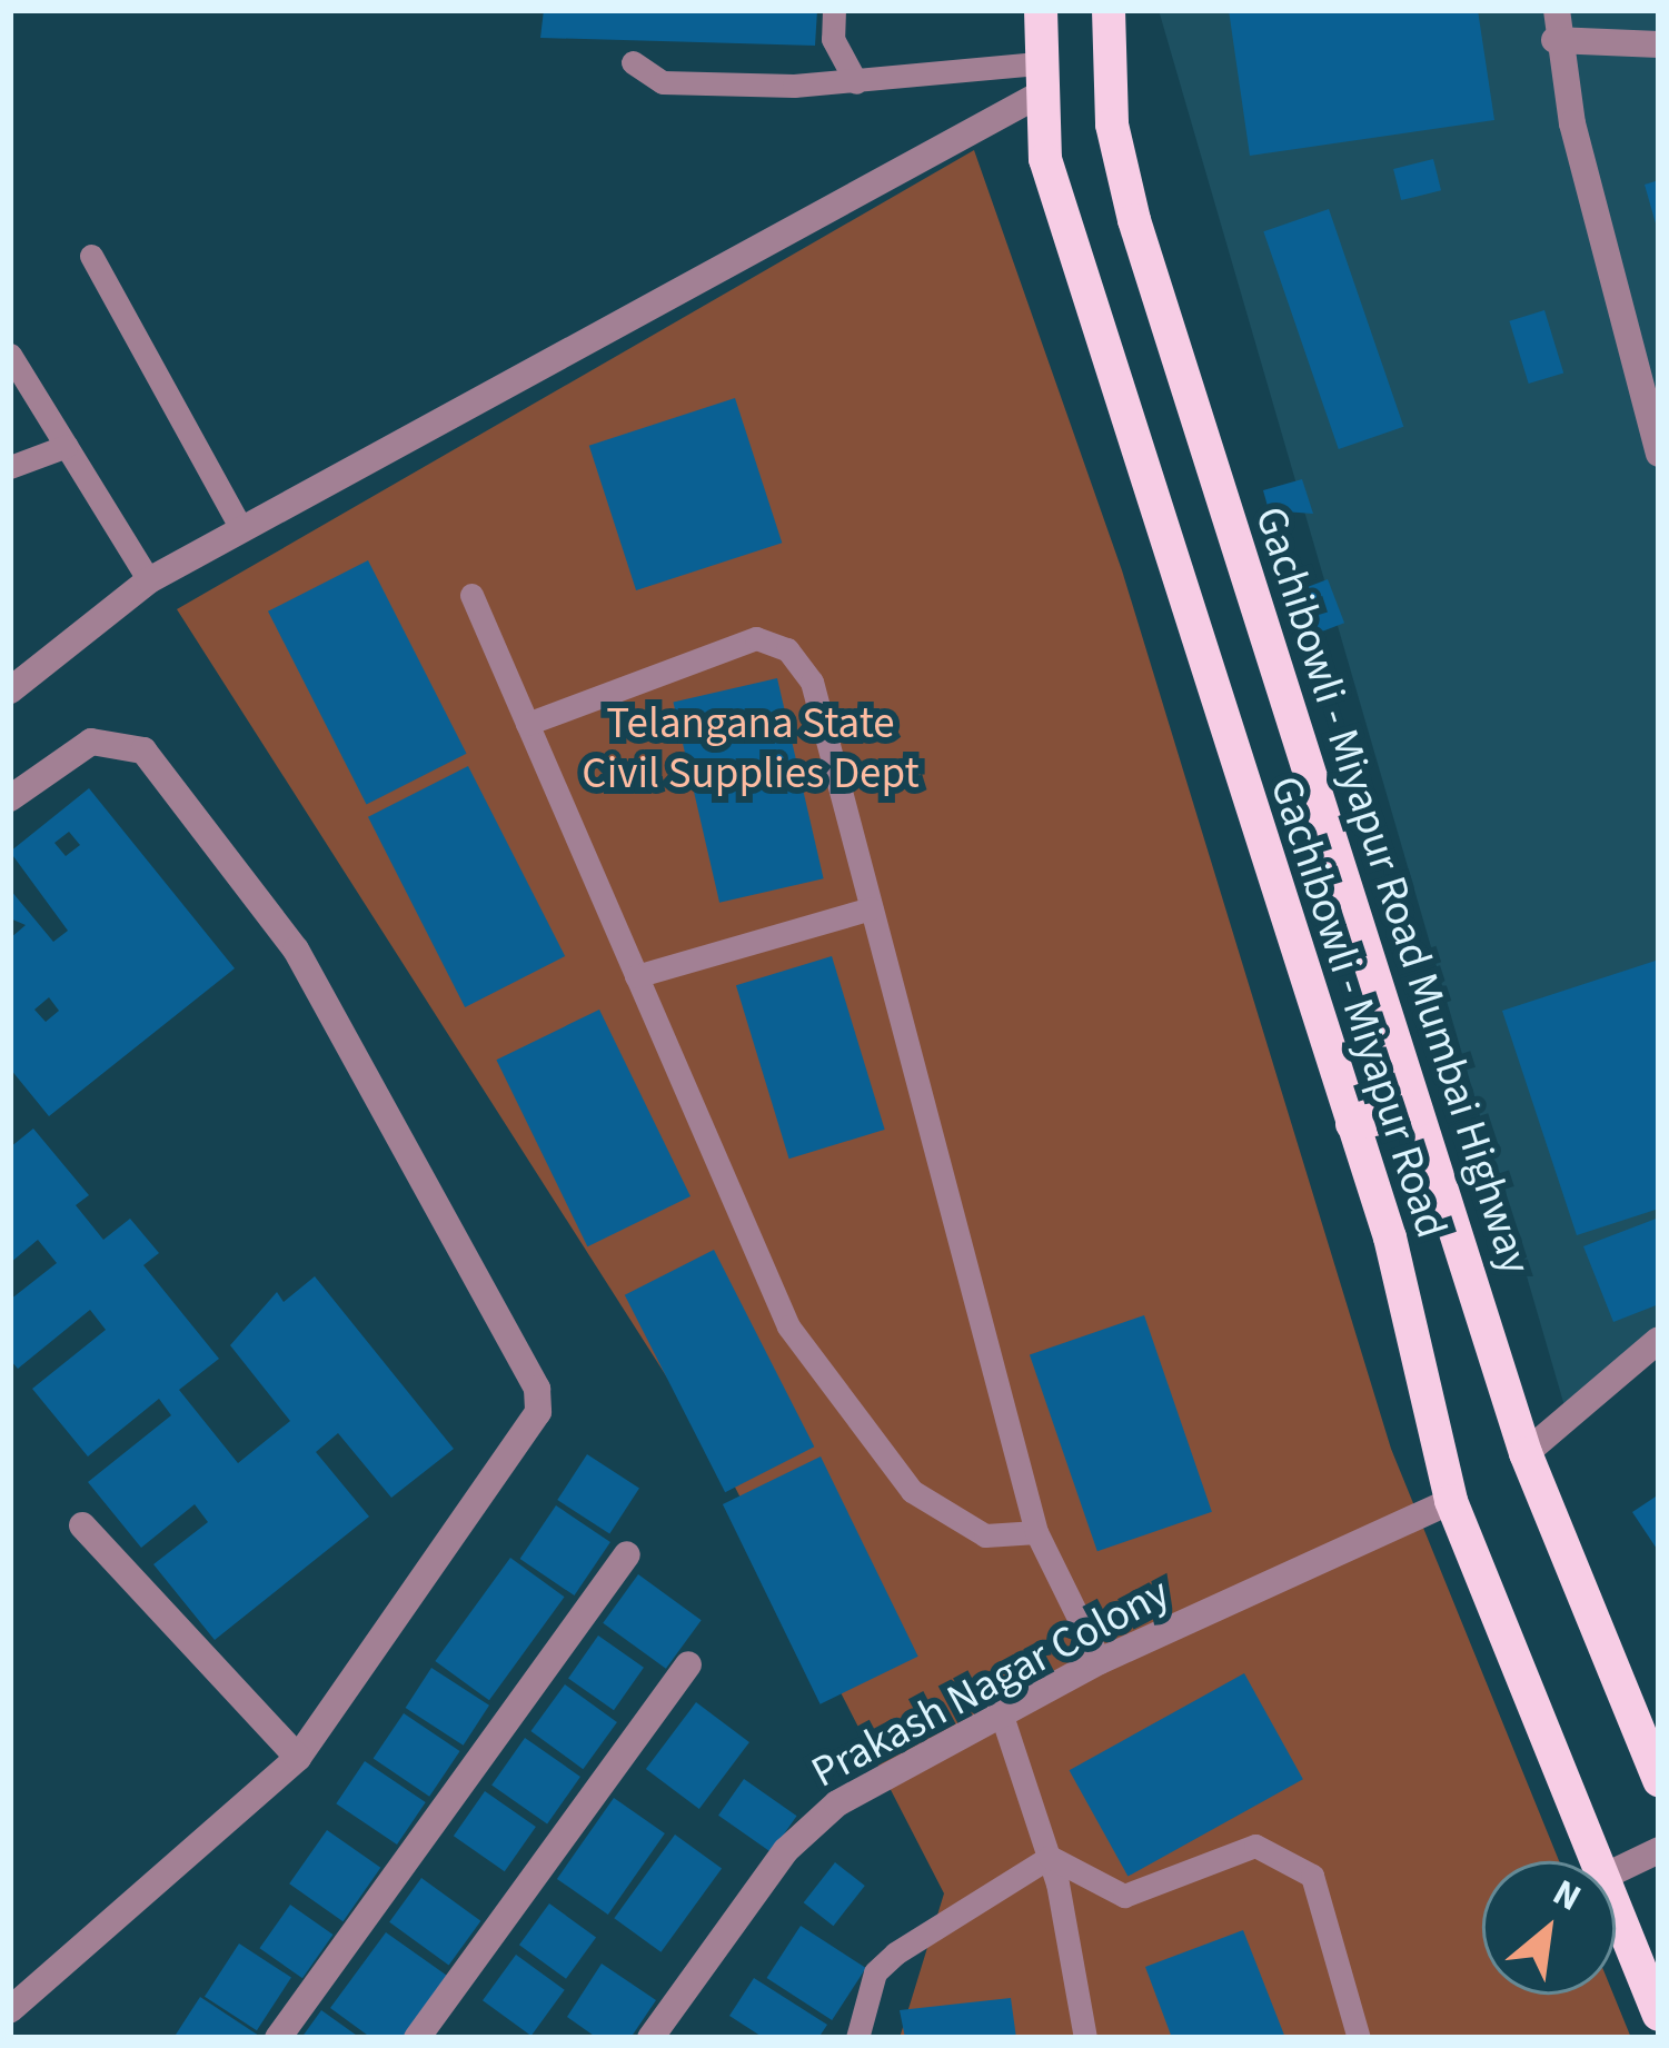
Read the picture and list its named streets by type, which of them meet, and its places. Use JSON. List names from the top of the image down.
{
  "streets": {
    "main road": ["Gachibowli - Miyapur Road Mumbai Highway", "Gachibowli - Miyapur Road"],
    "street": ["Prakash Nagar Colony"]
  },
  "crossings": [
    ["Gachibowli - Miyapur Road", "Prakash Nagar Colony"]
  ],
  "parks": ["Telangana State Civil Supplies Dept"],
  "north": "top right"
}
